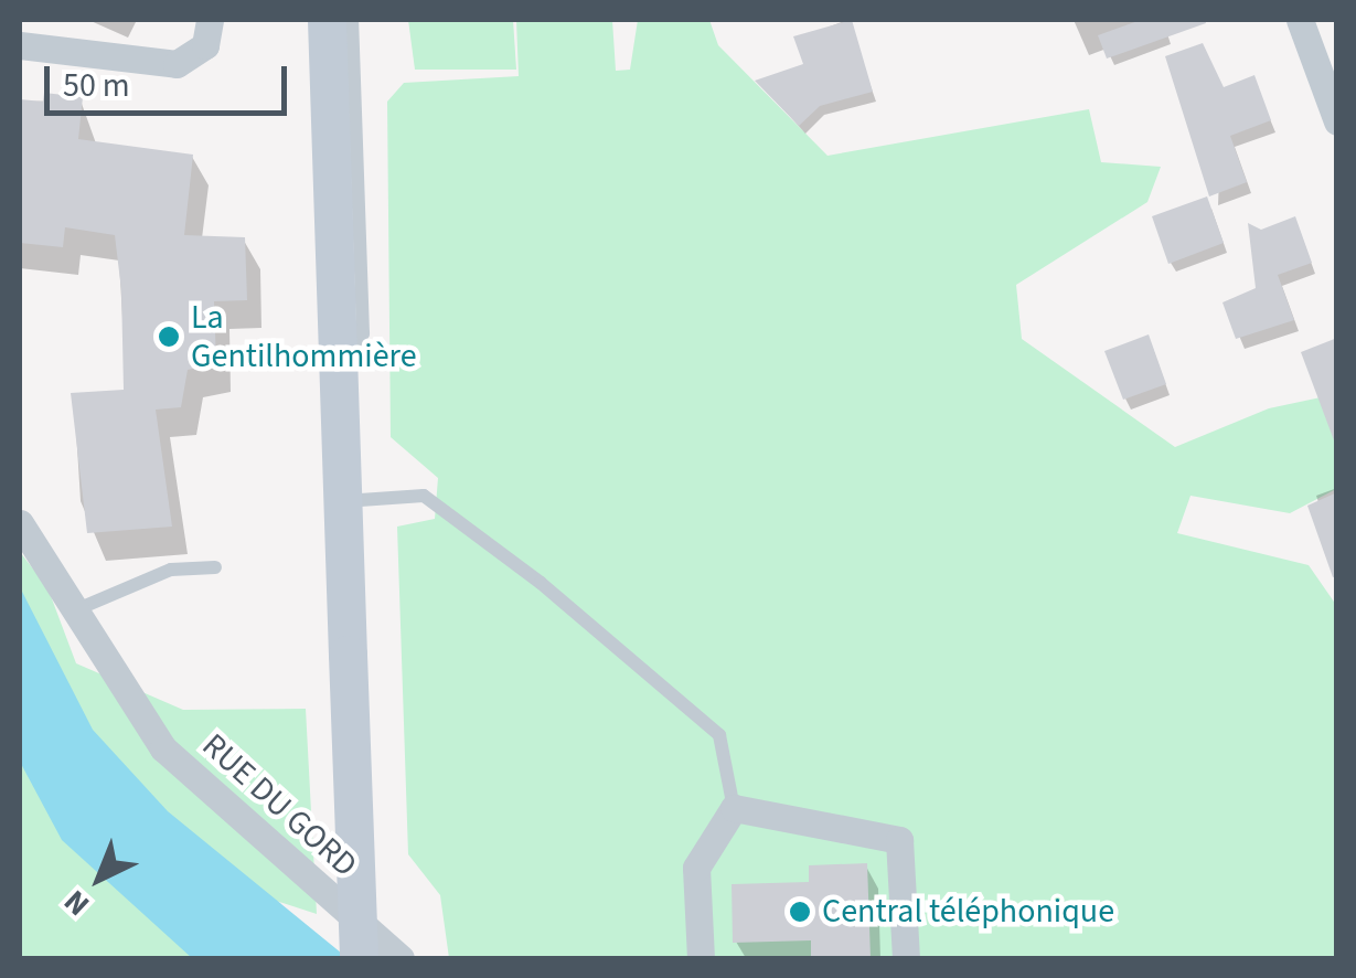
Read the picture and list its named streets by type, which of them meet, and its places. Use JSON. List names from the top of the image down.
{
  "streets": {
    "street": ["RUE DU GORD"]
  },
  "places": ["La Gentilhommière", "Central téléphonique"],
  "scale_bar": "50 m",
  "north": "bottom left"
}
